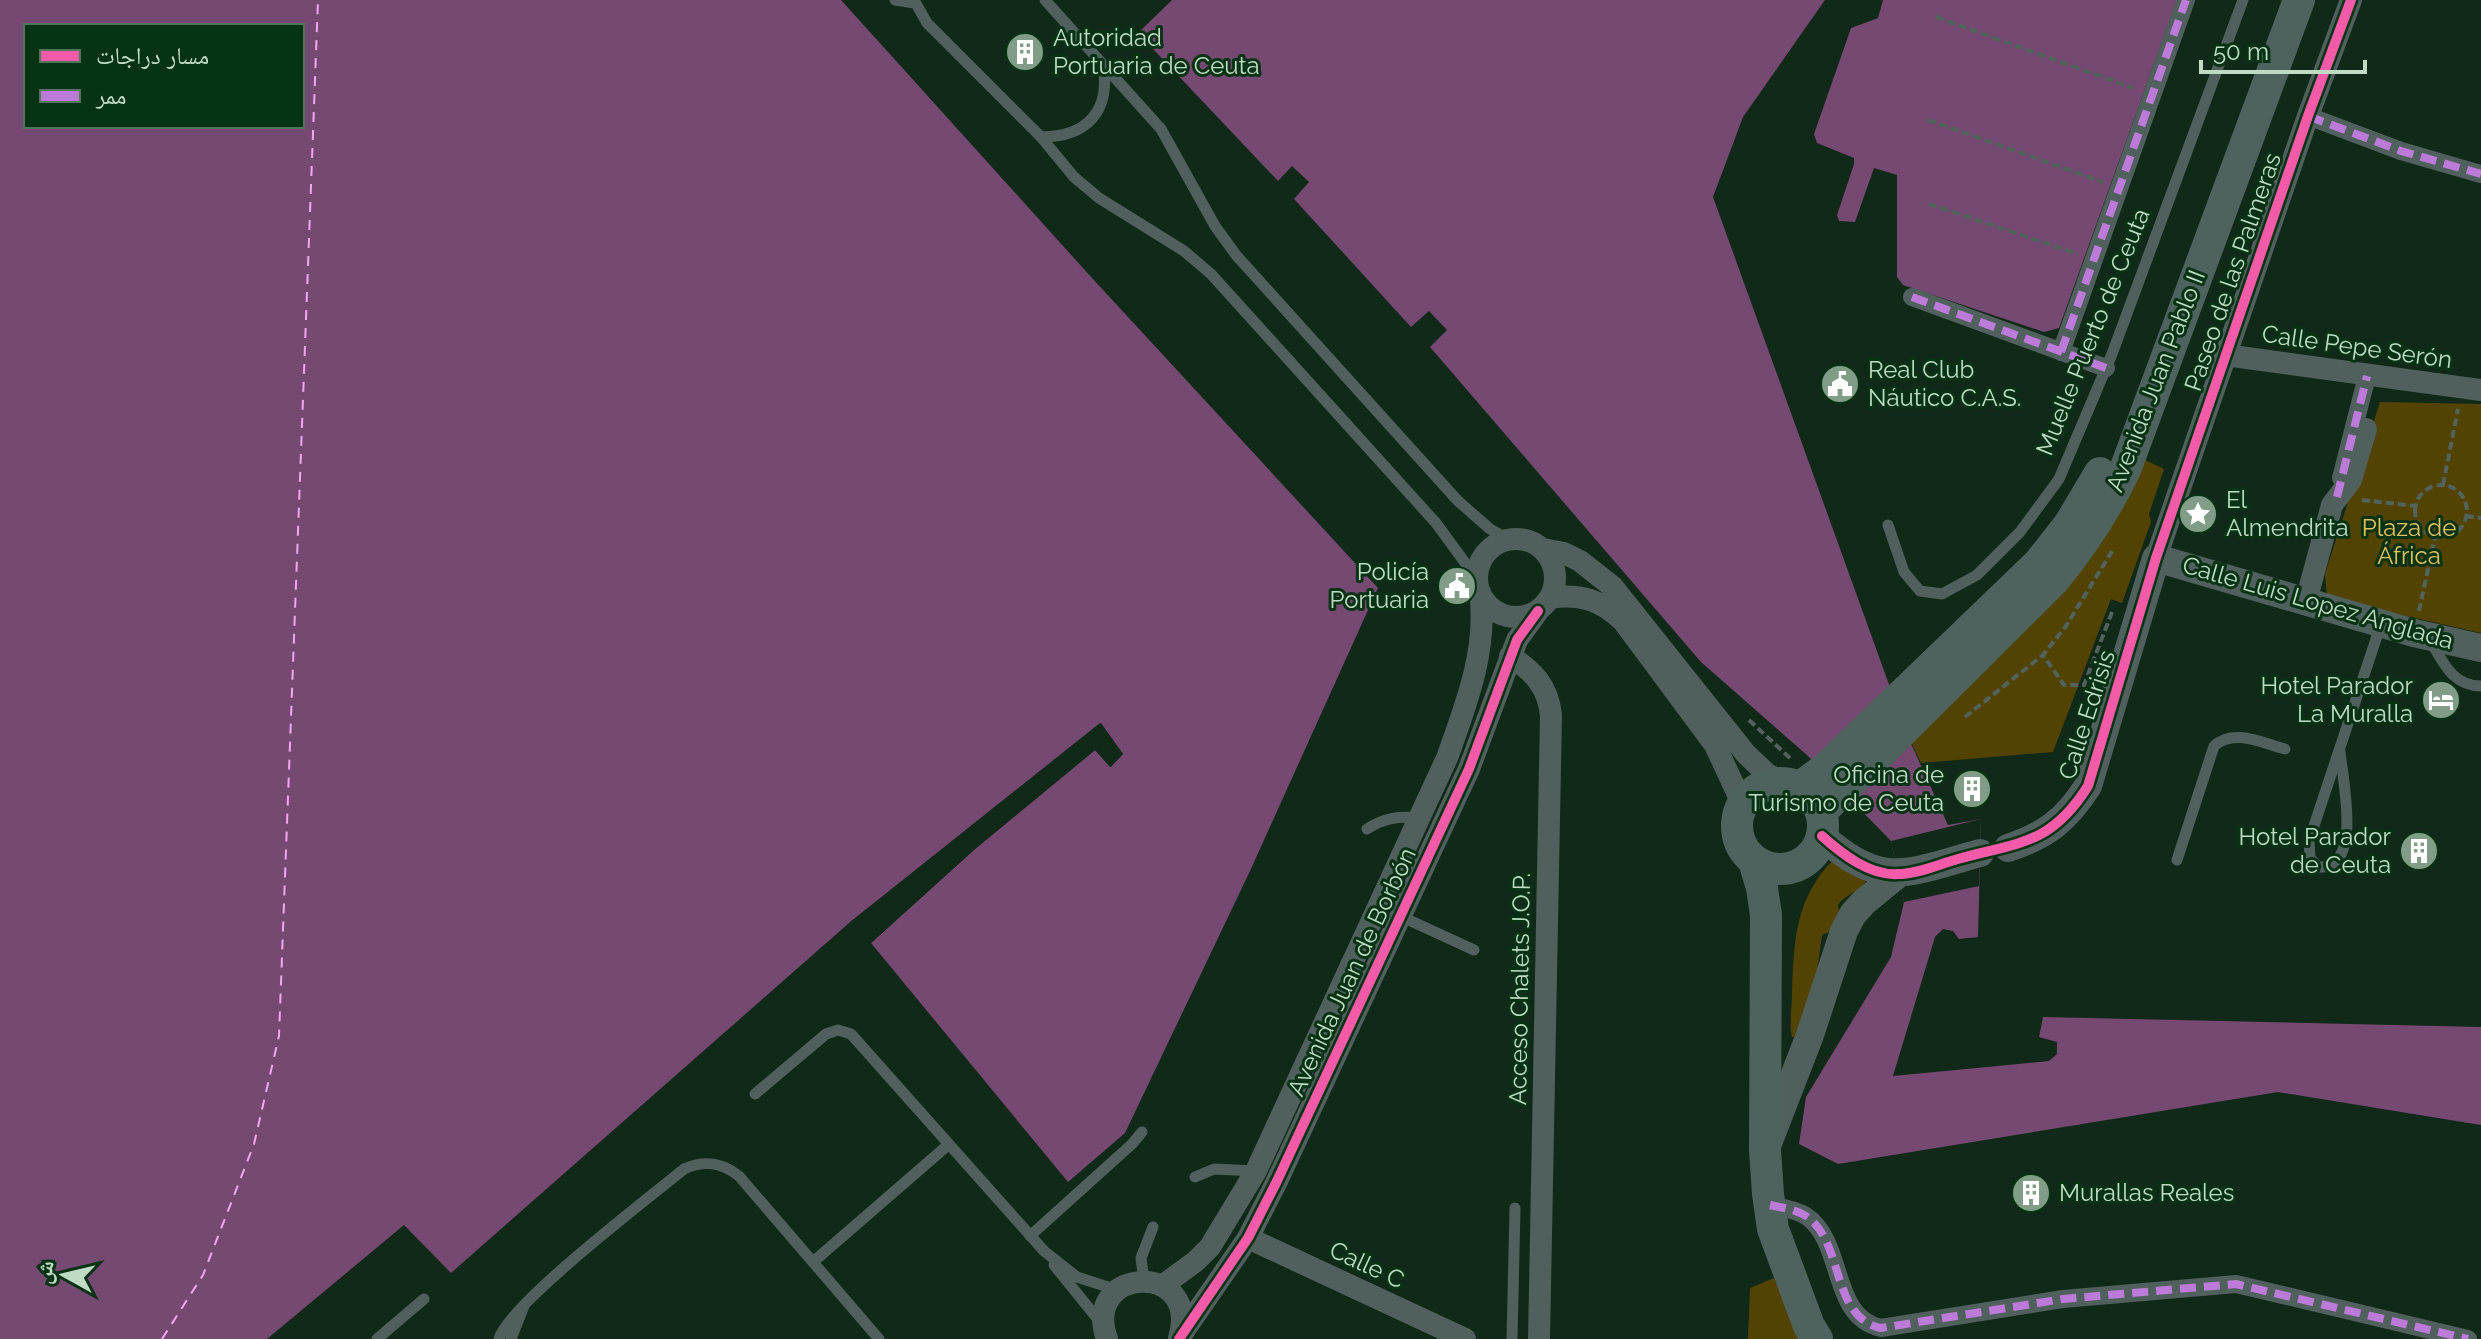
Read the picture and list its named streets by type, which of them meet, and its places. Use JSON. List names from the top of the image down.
{
  "streets": {
    "main road": ["Avenida Juan Pablo II"],
    "street": [
      "Paseo de las Palmeras",
      "Calle Pepe Serón",
      "Calle Luis Lopez Anglada",
      "Calle Edrisis",
      "Avenida Juan de Borbón",
      "Acceso Chalets J.O.P.",
      "Calle C"
    ],
    "lane": ["Muelle Puerto de Ceuta"]
  },
  "crossings": [
    ["Paseo de las Palmeras", "Calle Pepe Serón"],
    ["Paseo de las Palmeras", "Calle Luis Lopez Anglada"],
    ["Paseo de las Palmeras", "Calle Edrisis"],
    ["Calle Luis Lopez Anglada", "Calle Edrisis"],
    ["Avenida Juan de Borbón", "Acceso Chalets J.O.P."],
    ["Avenida Juan de Borbón", "Calle C"]
  ],
  "parks": ["Plaza de África"],
  "places": {
    "building": [
      "Autoridad Portuaria de Ceuta",
      "Oficina de Turismo de Ceuta",
      "Hotel Parador de Ceuta",
      "Murallas Reales"
    ],
    "public building": ["Real Club Náutico C.A.S.", "Policía Portuaria"],
    "place": ["El Almendrita"],
    "hotel": ["Hotel Parador La Muralla"]
  },
  "legend": ["مسار دراجات", "ممر"],
  "scale_bar": "50 m",
  "north": "left"
}
